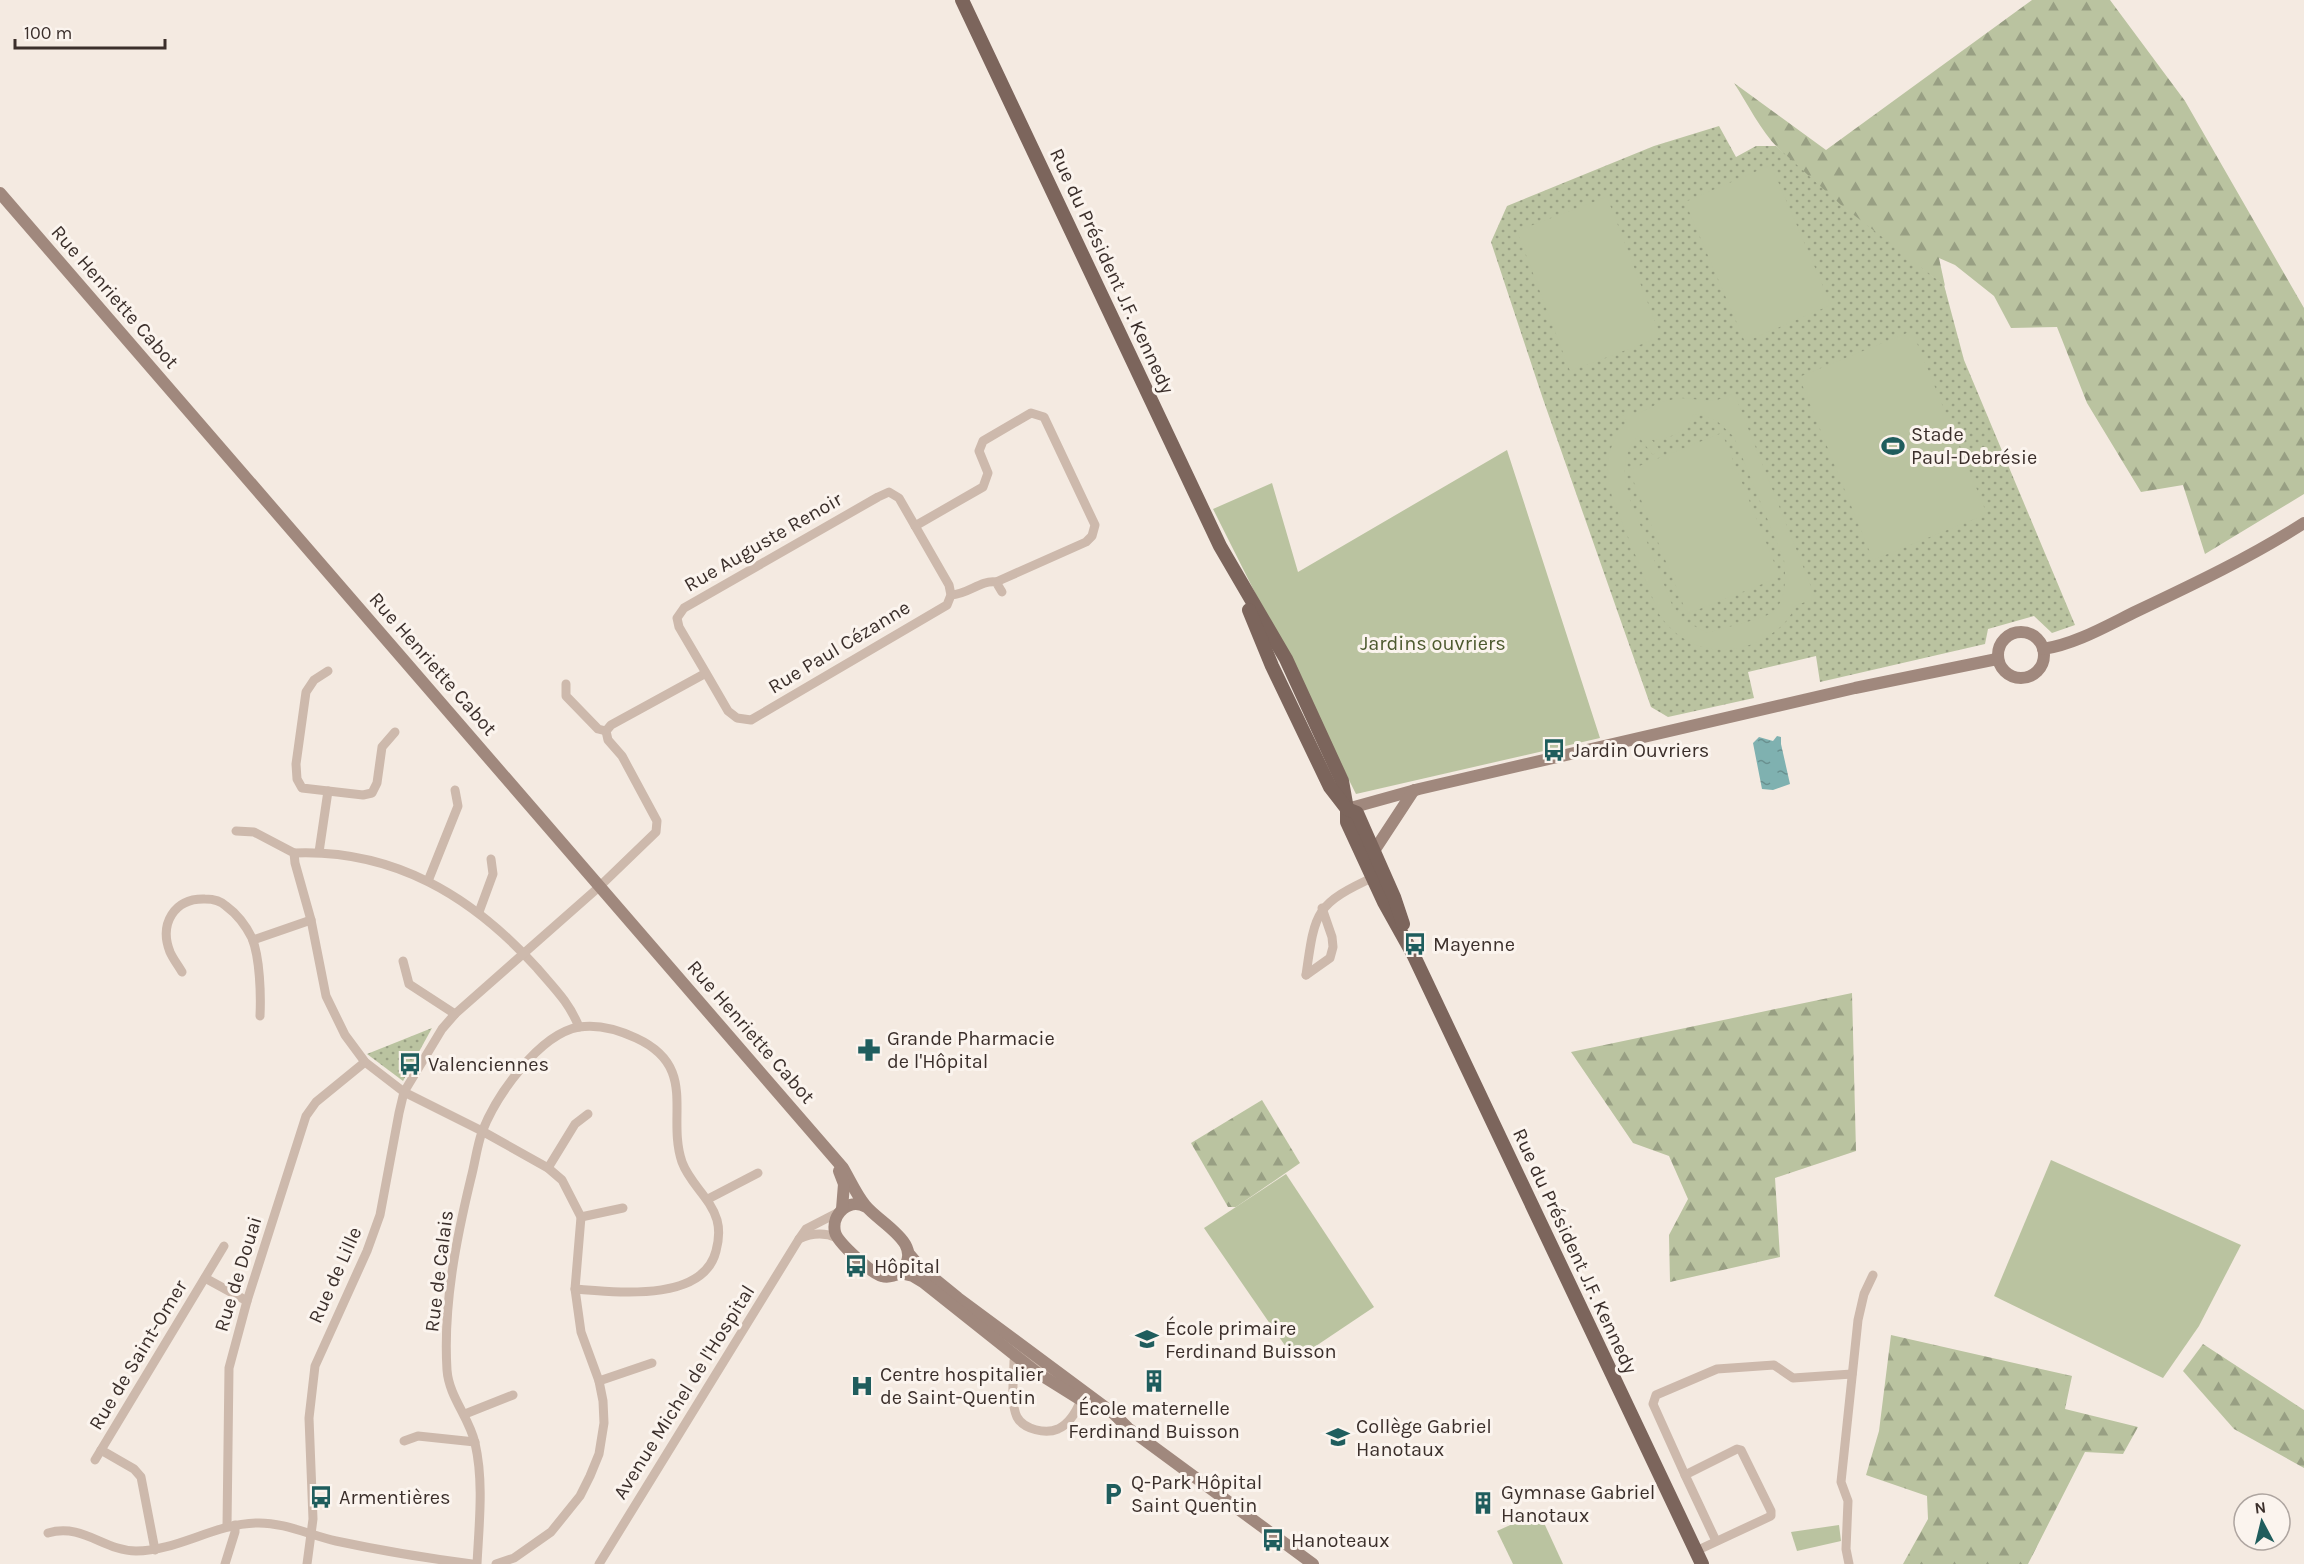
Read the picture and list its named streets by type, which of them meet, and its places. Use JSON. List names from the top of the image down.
{
  "streets": {
    "main road": ["Rue du Président J.F. Kennedy"],
    "street": [
      "Rue Henriette Cabot",
      "Rue Auguste Renoir",
      "Rue Paul Cézanne",
      "Rue de Calais",
      "Rue de Douai",
      "Rue de Lille",
      "Rue de Saint-Omer",
      "Avenue Michel de l'Hospital"
    ]
  },
  "crossings": [
    ["Rue Henriette Cabot", "Rue de Lille"],
    ["Rue Henriette Cabot", "Avenue Michel de l'Hospital"],
    ["Rue Auguste Renoir", "Rue Paul Cézanne"],
    ["Rue de Douai", "Rue de Saint-Omer"]
  ],
  "parks": ["Jardins ouvriers"],
  "places": {
    "sports": ["Stade Paul-Debrésie"],
    "bus stop": [
      "Jardin Ouvriers",
      "Mayenne",
      "Valenciennes",
      "Hôpital",
      "Armentières",
      "Hanoteaux"
    ],
    "pharmacy": ["Grande Pharmacie de l'Hôpital"],
    "school or university": ["École primaire Ferdinand Buisson", "Collège Gabriel Hanotaux"],
    "building": ["École maternelle Ferdinand Buisson", "Gymnase Gabriel Hanotaux"],
    "hospital": ["Centre hospitalier de Saint-Quentin"],
    "parking": ["Q-Park Hôpital Saint Quentin"]
  },
  "scale_bar": "100 m",
  "north": "top"
}
